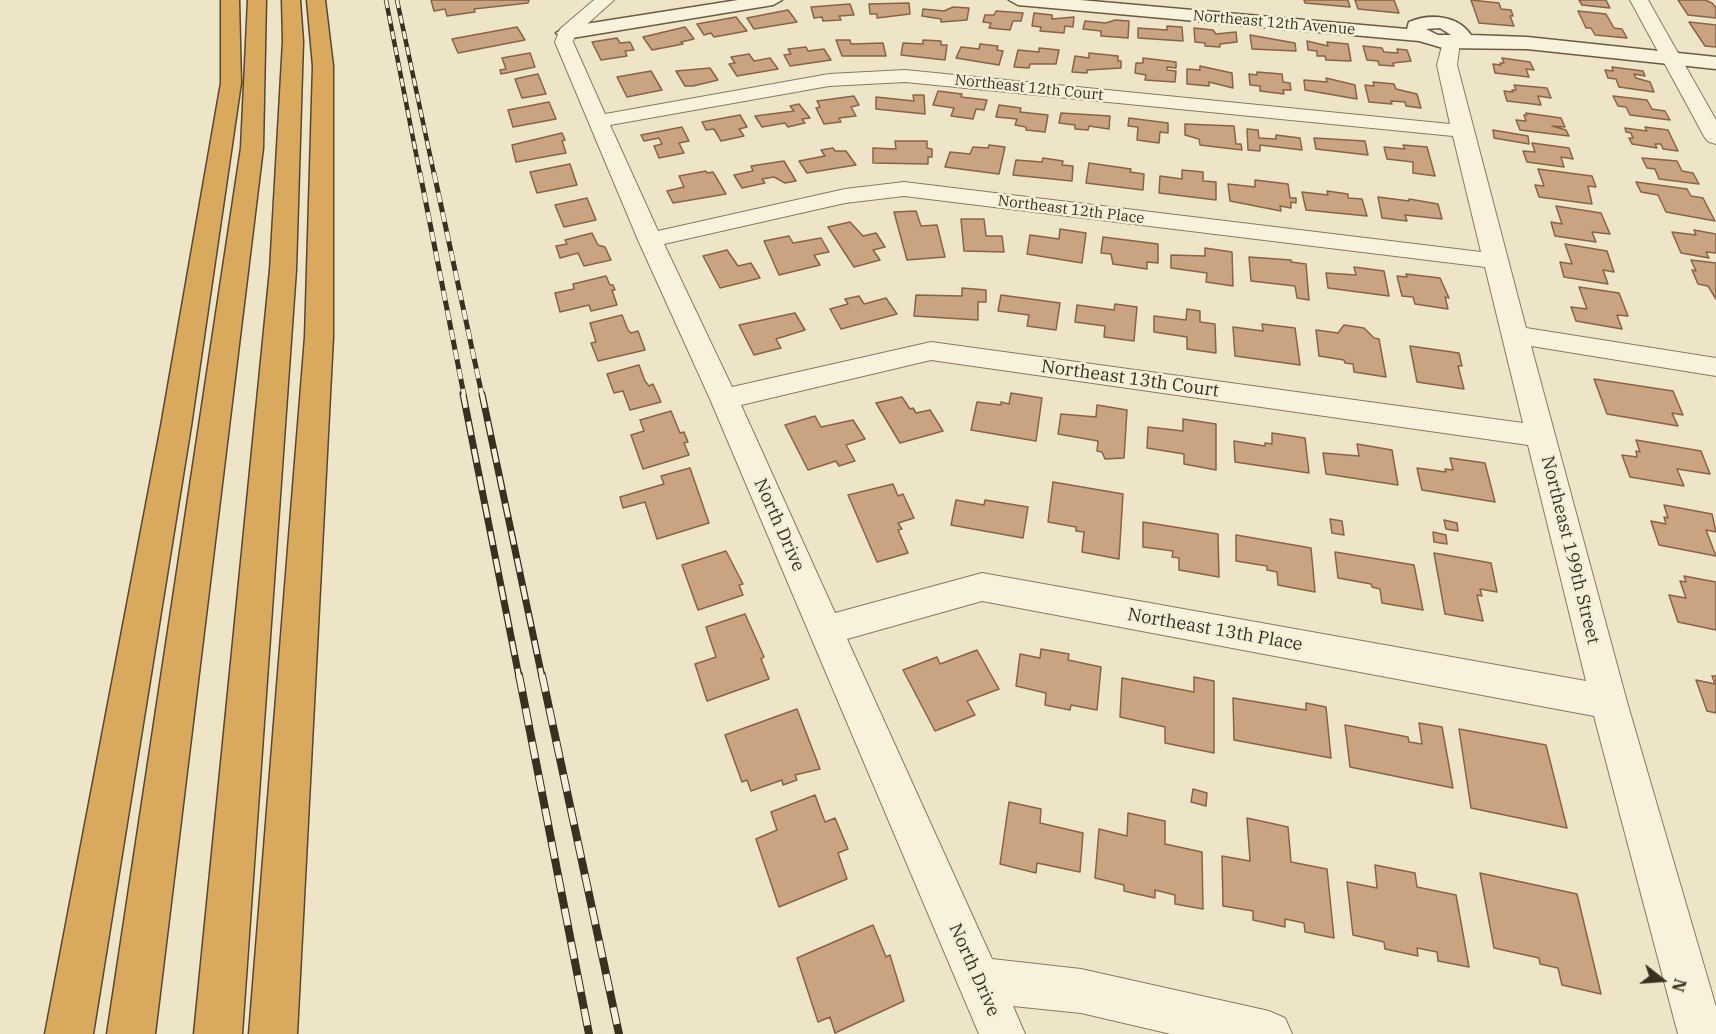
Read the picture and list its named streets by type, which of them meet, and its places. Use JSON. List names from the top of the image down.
{
  "streets": {
    "street": [
      "Northeast 12th Avenue",
      "Northeast 12th Court",
      "Northeast 12th Place",
      "Northeast 13th Court",
      "North Drive",
      "Northeast 199th Street",
      "Northeast 13th Place"
    ]
  },
  "crossings": [
    ["Northeast 12th Avenue", "Northeast 199th Street"],
    ["Northeast 12th Court", "North Drive"],
    ["Northeast 12th Court", "Northeast 199th Street"],
    ["Northeast 12th Place", "North Drive"],
    ["Northeast 12th Place", "Northeast 199th Street"],
    ["Northeast 13th Court", "North Drive"],
    ["Northeast 13th Court", "Northeast 199th Street"],
    ["North Drive", "Northeast 13th Place"],
    ["Northeast 199th Street", "Northeast 13th Place"]
  ],
  "north": "right"
}
